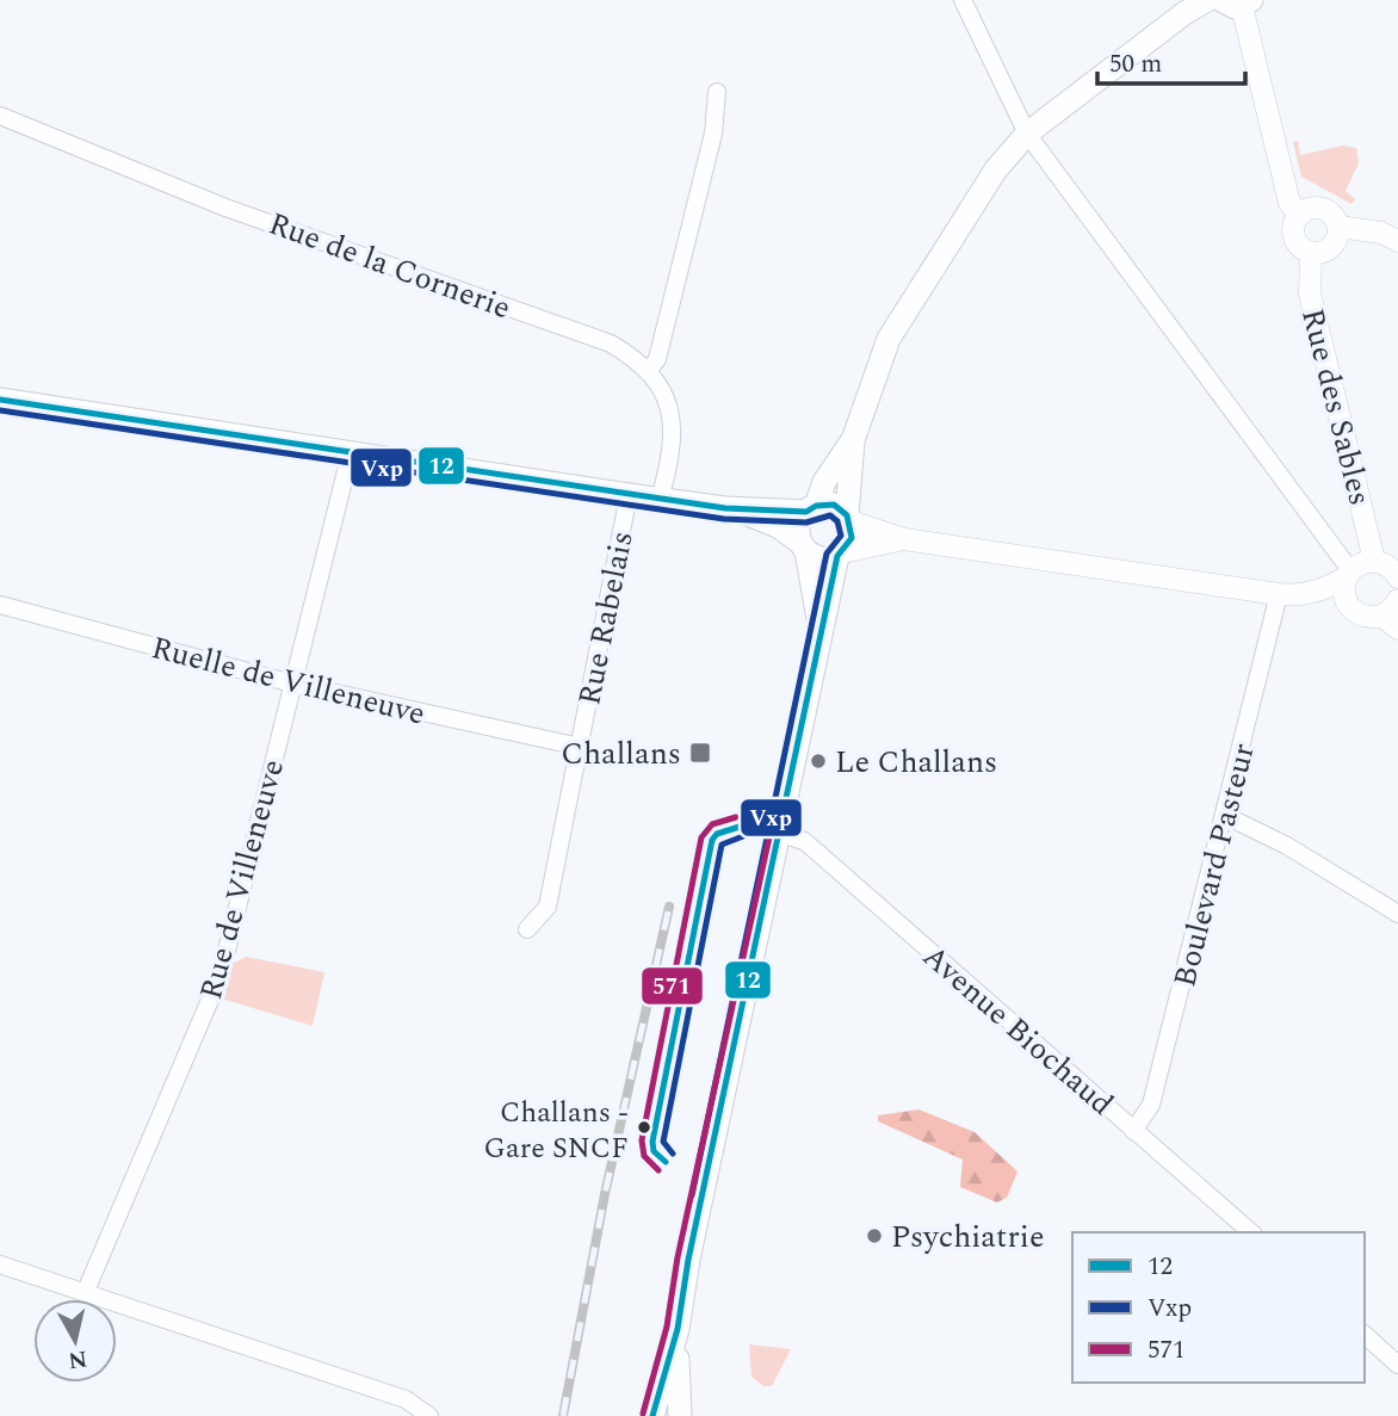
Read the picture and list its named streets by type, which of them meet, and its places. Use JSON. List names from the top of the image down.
{
  "streets": {
    "street": [
      "Rue de la Cornerie",
      "Rue des Sables",
      "Rue Rabelais",
      "Ruelle de Villeneuve",
      "Boulevard Pasteur",
      "Rue de Villeneuve",
      "Avenue Biochaud"
    ]
  },
  "crossings": [
    ["Rue Rabelais", "Ruelle de Villeneuve"],
    ["Ruelle de Villeneuve", "Rue de Villeneuve"],
    ["Boulevard Pasteur", "Avenue Biochaud"]
  ],
  "places": {
    "transit": ["Challans"],
    "other": ["Le Challans", "Challans - Gare SNCF", "Psychiatrie"]
  },
  "lines": ["transit line 12", "transit line Vxp", "transit line 571"],
  "legend": ["12", "Vxp", "571"],
  "scale_bar": "50 m",
  "north": "bottom"
}
